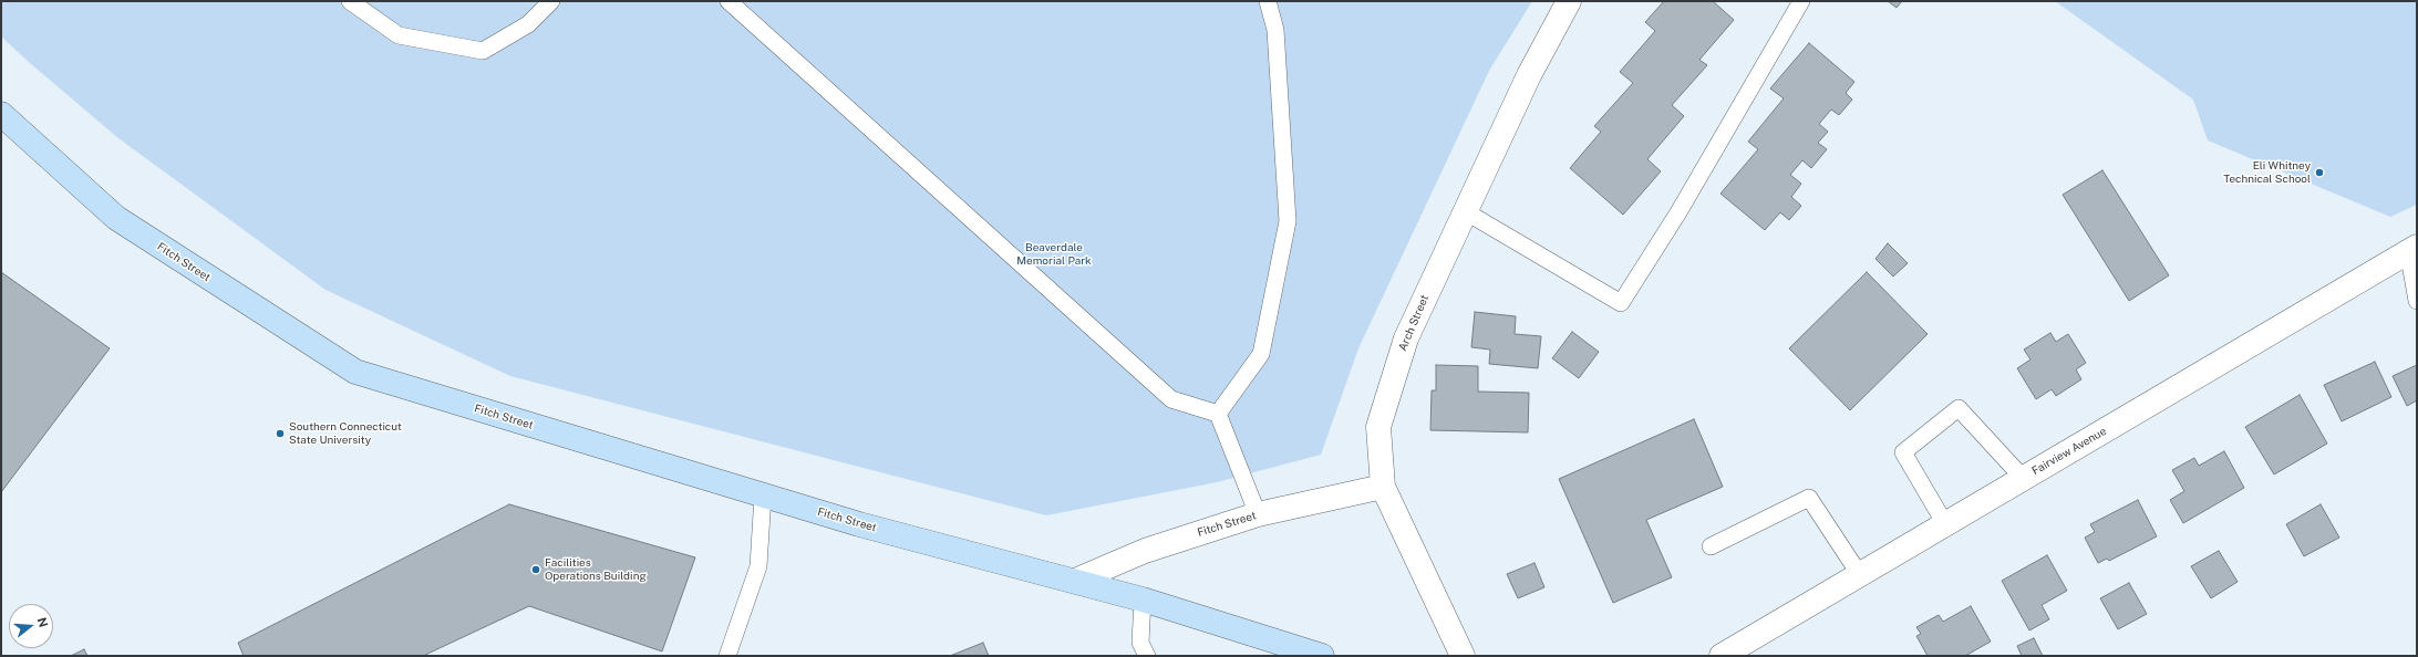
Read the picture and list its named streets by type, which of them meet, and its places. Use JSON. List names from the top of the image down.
{
  "streets": {
    "main road": ["Fitch Street"],
    "street": ["Arch Street", "Fairview Avenue"]
  },
  "crossings": [
    ["Fitch Street", "Arch Street"]
  ],
  "parks": ["Beaverdale Memorial Park"],
  "places": ["Eli Whitney Technical School", "Southern Connecticut State University", "Facilities Operations Building"],
  "north": "right"
}
